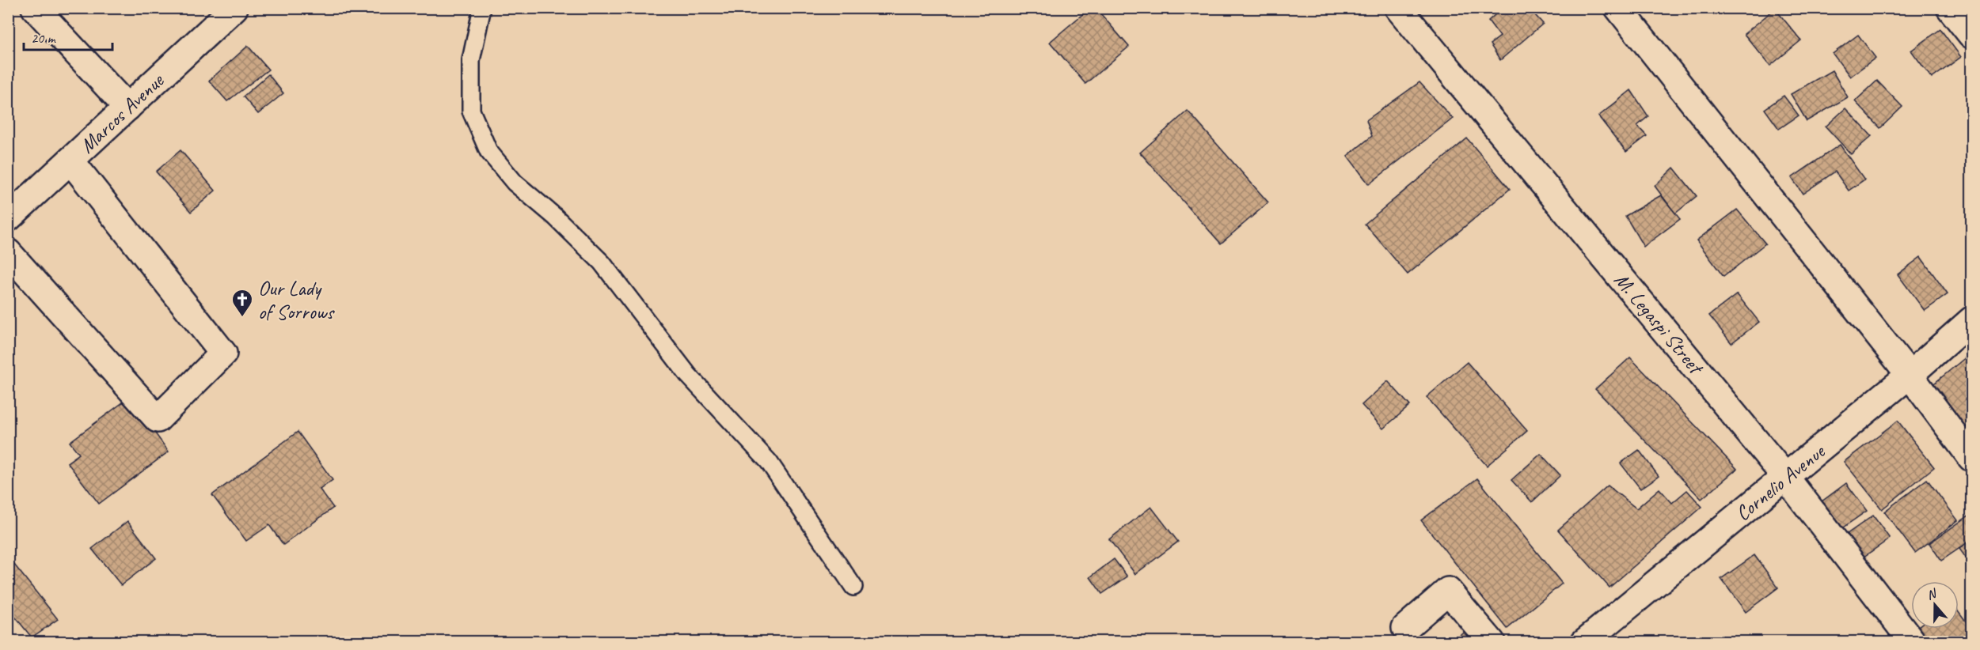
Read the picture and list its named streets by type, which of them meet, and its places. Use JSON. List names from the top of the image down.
{
  "streets": {
    "street": ["Marcos Avenue", "M. Legaspi Street", "Cornelio Avenue"]
  },
  "crossings": [
    ["M. Legaspi Street", "Cornelio Avenue"]
  ],
  "places": {
    "church": ["Our Lady of Sorrows"]
  },
  "scale_bar": "20 m",
  "north": "top"
}
